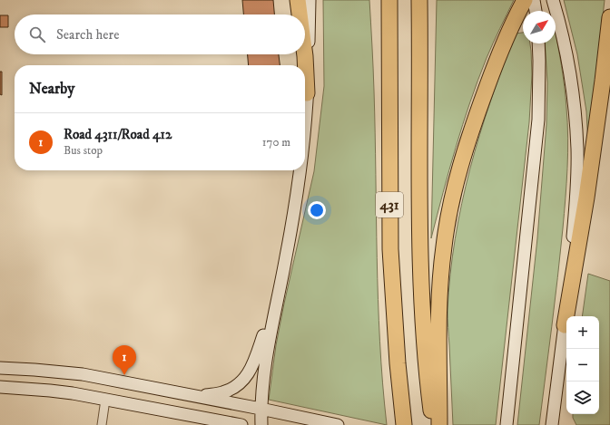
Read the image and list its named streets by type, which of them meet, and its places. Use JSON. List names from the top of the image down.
{
  "streets": {
    "highway": ["431"]
  },
  "north": "top right",
  "page": {
    "search": "Search here",
    "heading": "Nearby",
    "list": [
      {
        "mark": "1",
        "name": "Road 4311/Road 412",
        "note": "Bus stop",
        "value": "170 m"
      }
    ],
    "map_buttons": ["+", "−"],
    "pins": "1"
  }
}
